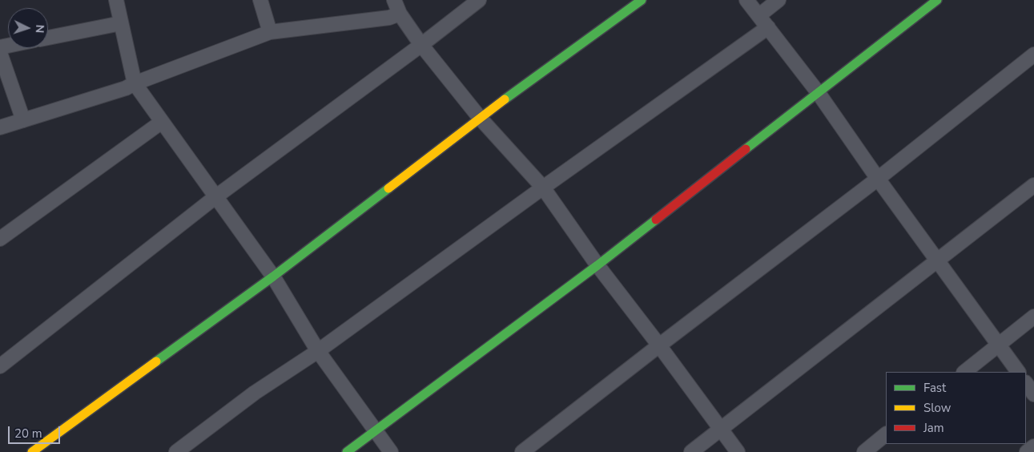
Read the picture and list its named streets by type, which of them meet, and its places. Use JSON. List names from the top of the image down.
{
  "legend": ["Fast", "Slow", "Jam"],
  "scale_bar": "20 m",
  "north": "right"
}
